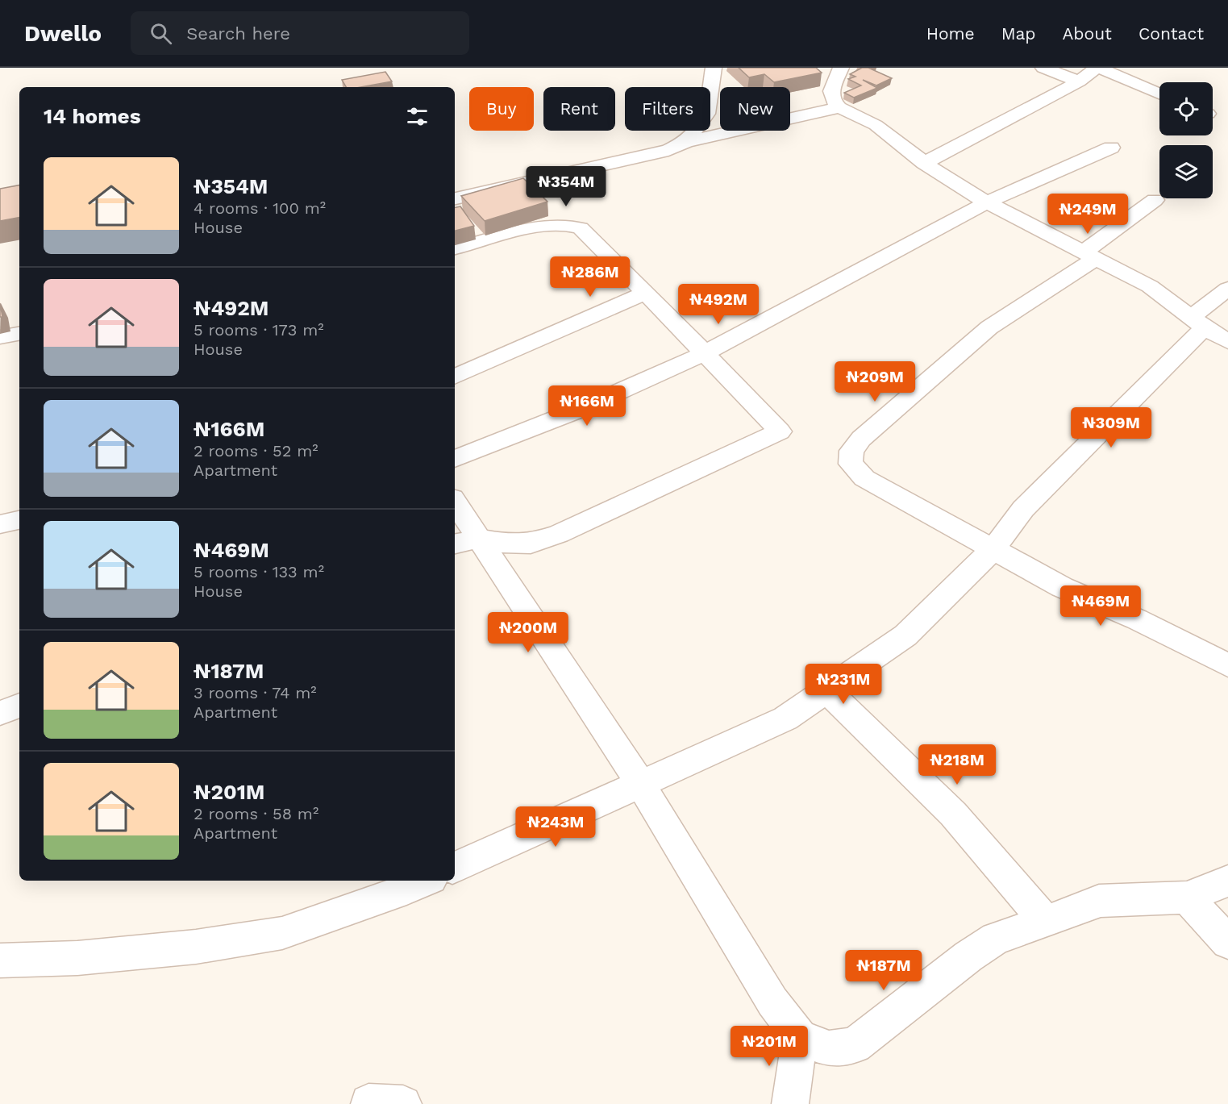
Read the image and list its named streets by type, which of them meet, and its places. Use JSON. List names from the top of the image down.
{
  "page": {
    "header": "Dwello",
    "search": "Search here",
    "nav": [
      "Home",
      "Map",
      "About",
      "Contact"
    ],
    "chip": [
      "Buy",
      "Rent",
      "Filters",
      "New"
    ],
    "heading": "14 homes",
    "list": [
      {
        "name": "₦354M",
        "note": "4 rooms · 100 m² · House"
      },
      {
        "name": "₦492M",
        "note": "5 rooms · 173 m² · House"
      },
      {
        "name": "₦166M",
        "note": "2 rooms · 52 m² · Apartment"
      },
      {
        "name": "₦469M",
        "note": "5 rooms · 133 m² · House"
      },
      {
        "name": "₦187M",
        "note": "3 rooms · 74 m² · Apartment"
      },
      {
        "name": "₦201M",
        "note": "2 rooms · 58 m² · Apartment"
      }
    ],
    "price": [
      "₦354M",
      "₦249M",
      "₦286M",
      "₦492M",
      "₦209M",
      "₦166M",
      "₦309M",
      "₦469M",
      "₦200M",
      "₦231M",
      "₦218M",
      "₦243M",
      "₦187M",
      "₦201M"
    ]
  }
}
